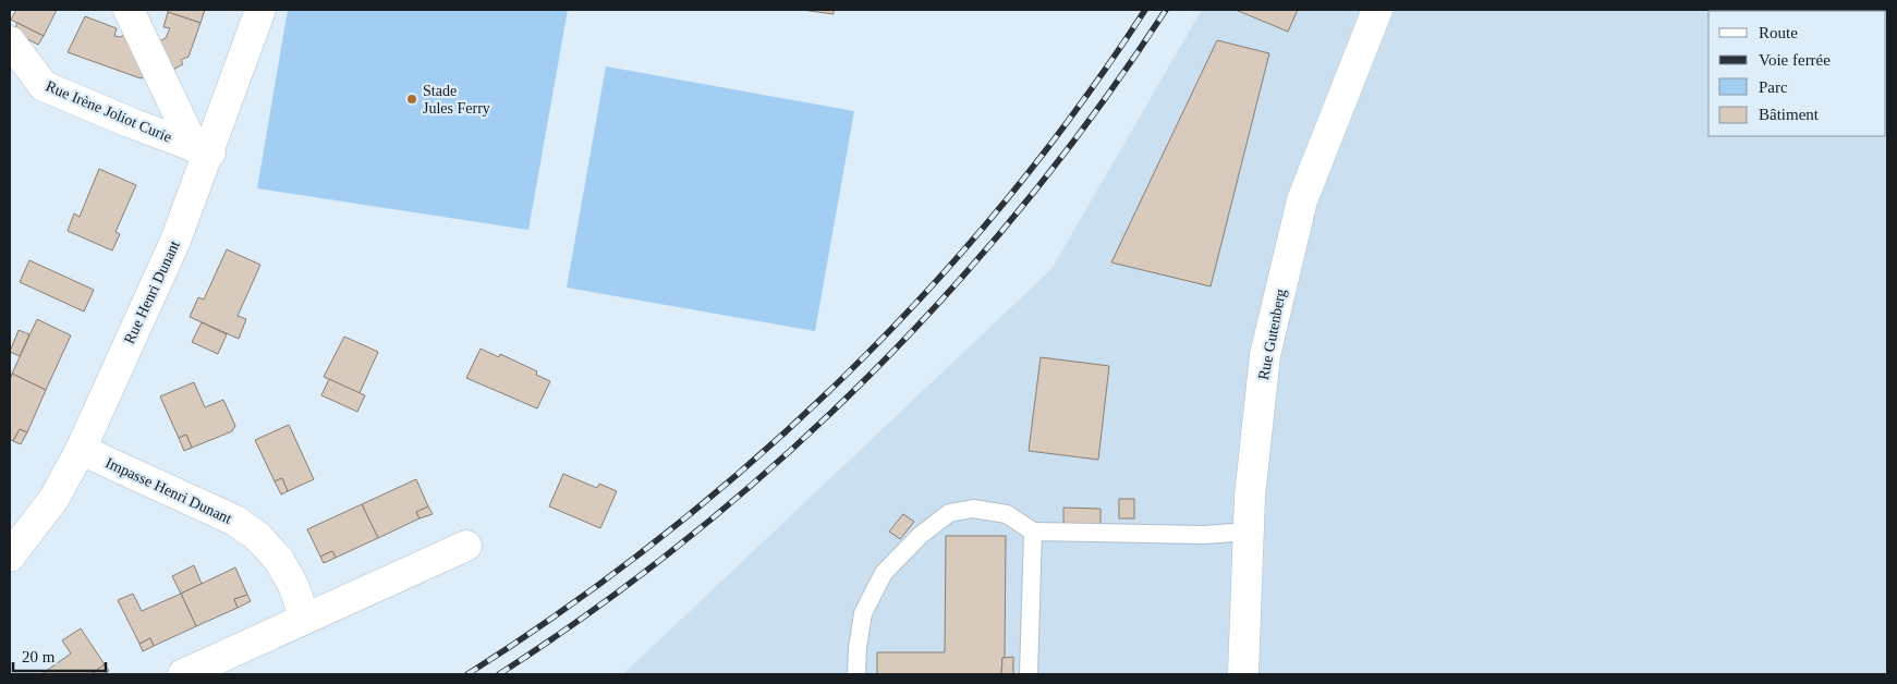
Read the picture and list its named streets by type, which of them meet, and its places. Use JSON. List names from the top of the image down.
{
  "streets": {
    "street": [
      "Rue Irène Joliot Curie",
      "Rue Henri Dunant",
      "Rue Gutenberg",
      "Impasse Henri Dunant"
    ]
  },
  "crossings": [
    ["Rue Irène Joliot Curie", "Rue Henri Dunant"],
    ["Rue Henri Dunant", "Impasse Henri Dunant"]
  ],
  "places": ["Stade Jules Ferry"],
  "legend": [
    "Route",
    "Voie ferrée",
    "Parc",
    "Bâtiment"
  ],
  "scale_bar": "20 m"
}
